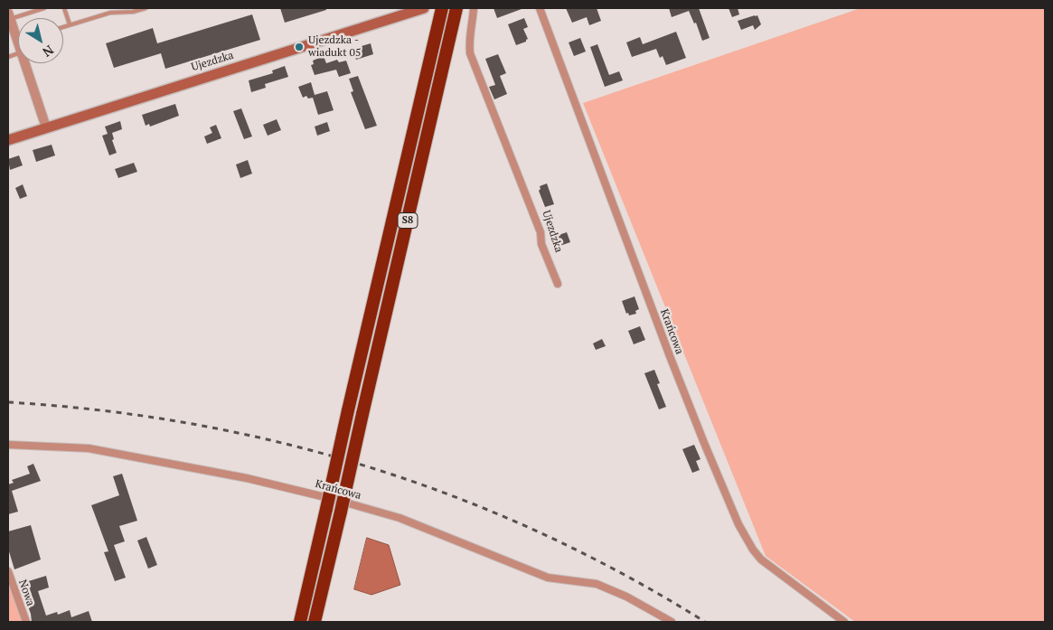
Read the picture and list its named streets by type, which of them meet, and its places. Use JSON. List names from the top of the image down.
{
  "streets": {
    "highway": ["S8"],
    "main road": ["Ujezdzka"],
    "street": ["Krańcowa", "Nowa"]
  },
  "places": ["Ujezdzka - wiadukt 05"],
  "north": "bottom right"
}
